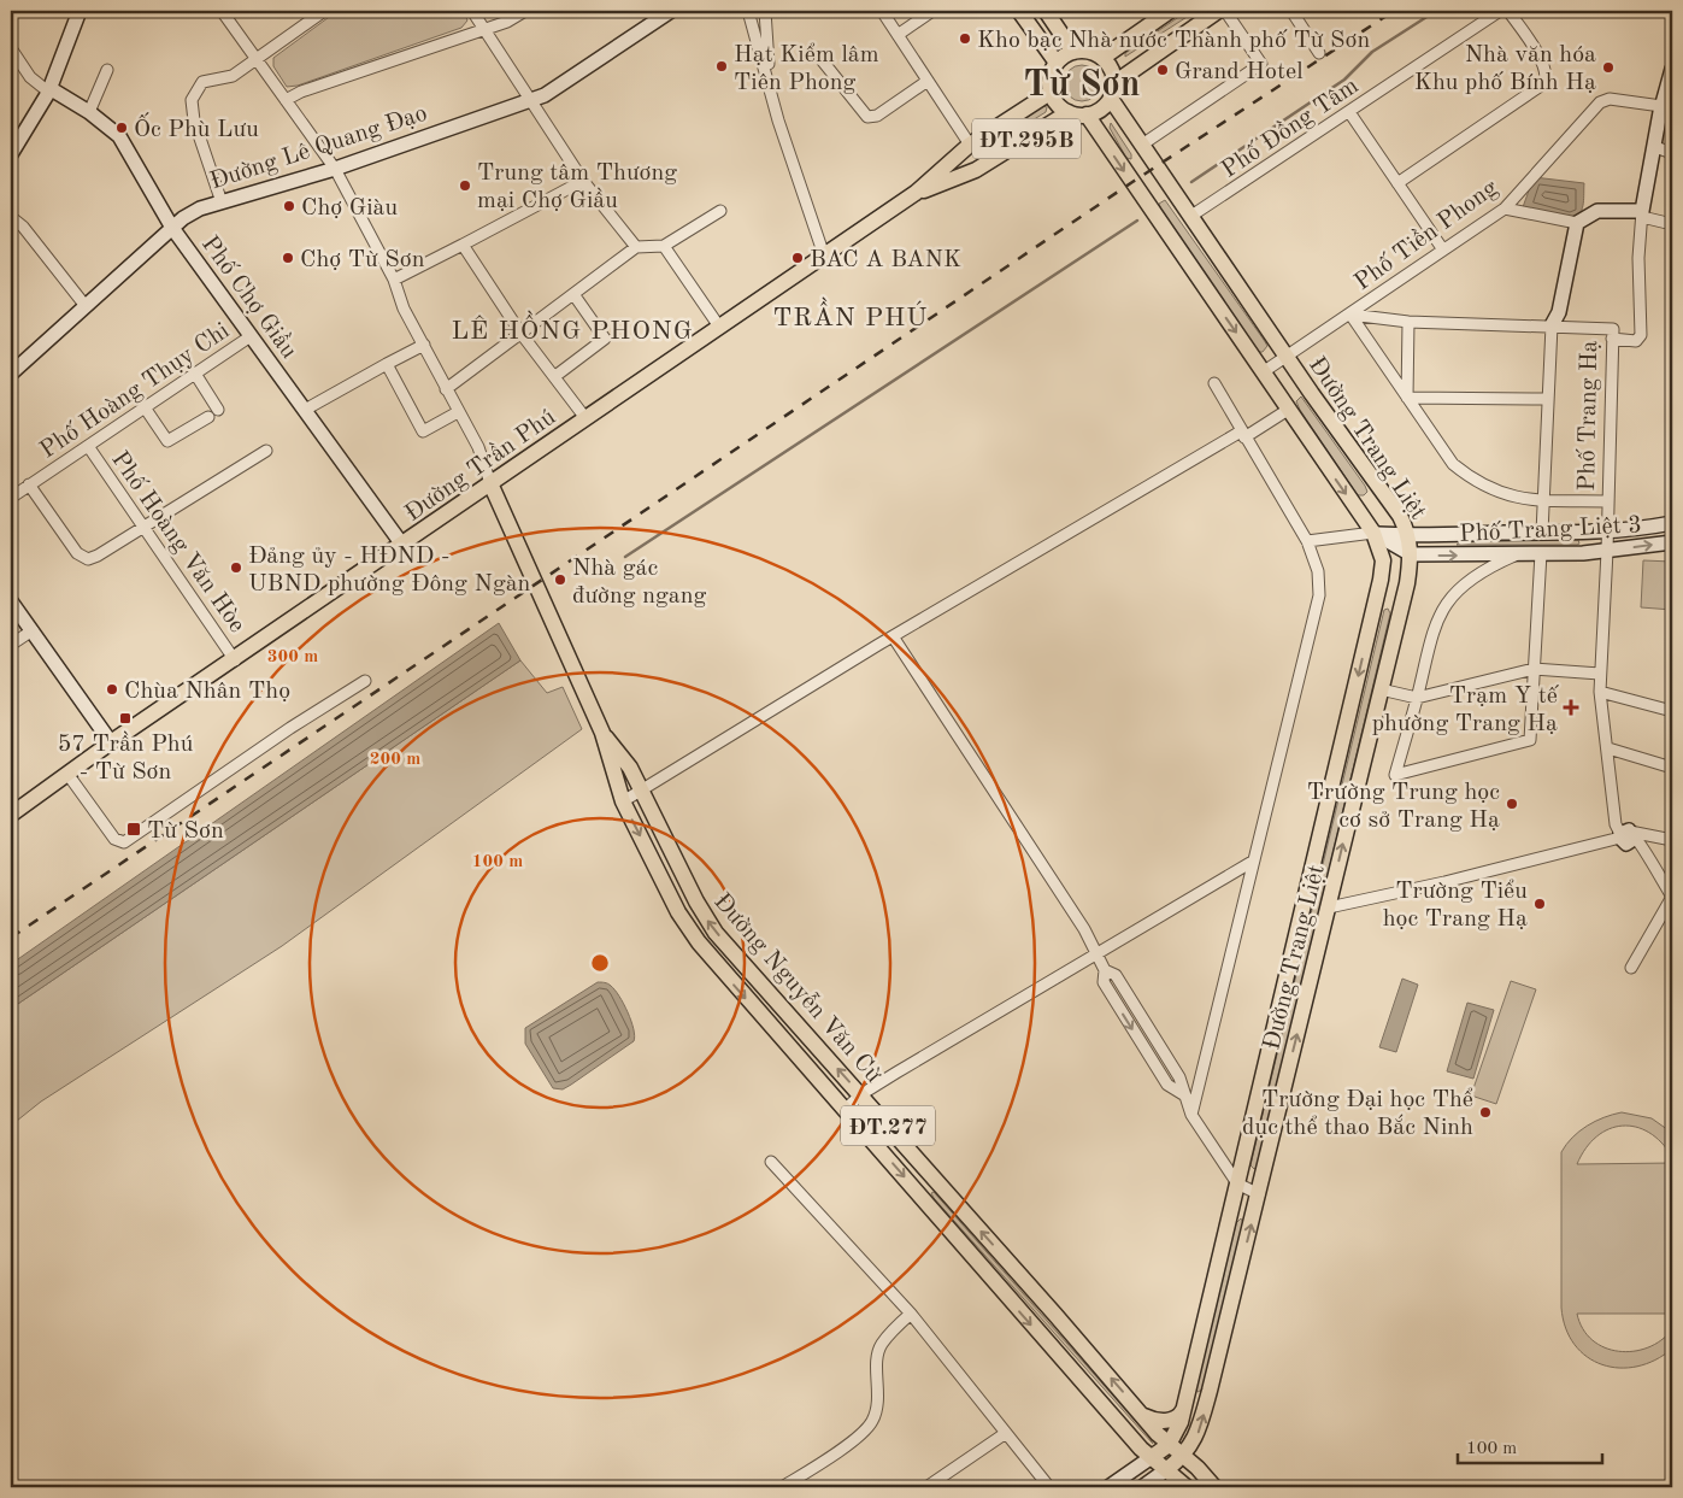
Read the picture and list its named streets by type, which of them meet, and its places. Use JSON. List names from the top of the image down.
{
  "streets": {
    "main road": [
      "ĐT.295B",
      "Đường Lê Quang Đạo",
      "Phố Chợ Giầu",
      "Phố Trang Hạ",
      "Đường Trang Liệt",
      "Đường Trần Phú",
      "Phố Trang Liệt 3",
      "Đường Nguyễn Văn Cừ",
      "ĐT.277"
    ],
    "street": [
      "Phố Đồng Tâm",
      "Phố Tiền Phong",
      "Phố Hoàng Thụy Chi",
      "Phố Hoàng Văn Hòe"
    ]
  },
  "crossings": [
    ["Phố Đồng Tâm", "Đường Trang Liệt"],
    ["Đường Lê Quang Đạo", "Phố Chợ Giầu"],
    ["Phố Tiền Phong", "Đường Trang Liệt"],
    ["Phố Chợ Giầu", "Phố Hoàng Thụy Chi"],
    ["Phố Chợ Giầu", "Đường Trần Phú"],
    ["Phố Hoàng Thụy Chi", "Phố Hoàng Văn Hòe"],
    ["Phố Trang Hạ", "Phố Trang Liệt 3"],
    ["Đường Trang Liệt", "Đường Trần Phú"],
    ["Đường Trang Liệt", "Phố Trang Liệt 3"],
    ["Đường Trang Liệt", "Đường Nguyễn Văn Cừ"],
    ["Đường Trần Phú", "Phố Hoàng Văn Hòe"],
    ["Đường Trần Phú", "Đường Nguyễn Văn Cừ"]
  ],
  "districts": ["Từ Sơn", "TRẦN PHÚ", "LÊ HỒNG PHONG"],
  "places": {
    "other": [
      "Kho bạc Nhà nước Thành phố Từ Sơn",
      "Hạt Kiểm lâm Tiên Phong",
      "Nhà văn hóa Khu phố Bính Hạ",
      "Grand Hotel",
      "Ốc Phù Lưu",
      "Trung tâm Thương mại Chợ Giầu",
      "Chợ Giàu",
      "Chợ Từ Sơn",
      "BAC A BANK",
      "Đảng ủy - HĐND - UBND phường Đông Ngàn",
      "Nhà gác đường ngang",
      "Chùa Nhân Thọ",
      "Trường Trung học cơ sở Trang Hạ",
      "Trường Tiểu học Trang Hạ",
      "Trường Đại học Thể dục thể thao Bắc Ninh"
    ],
    "health": ["Trạm Y tế phường Trang Hạ"],
    "transit": ["57 Trần Phú - Từ Sơn", "Từ Sơn"]
  },
  "scale_bar": "100 m",
  "rings": ["300 m", "200 m", "100 m"]
}
